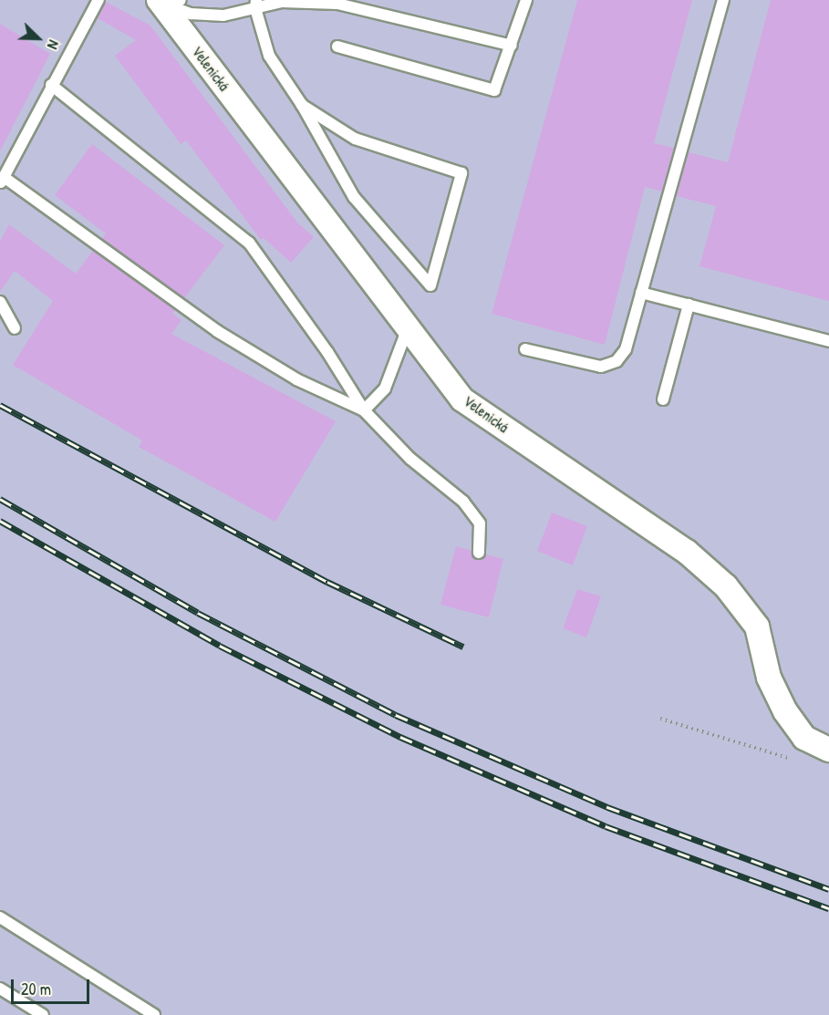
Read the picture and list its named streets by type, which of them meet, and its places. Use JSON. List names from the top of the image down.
{
  "streets": {
    "street": ["Velenická"]
  },
  "scale_bar": "20 m",
  "north": "bottom right"
}
